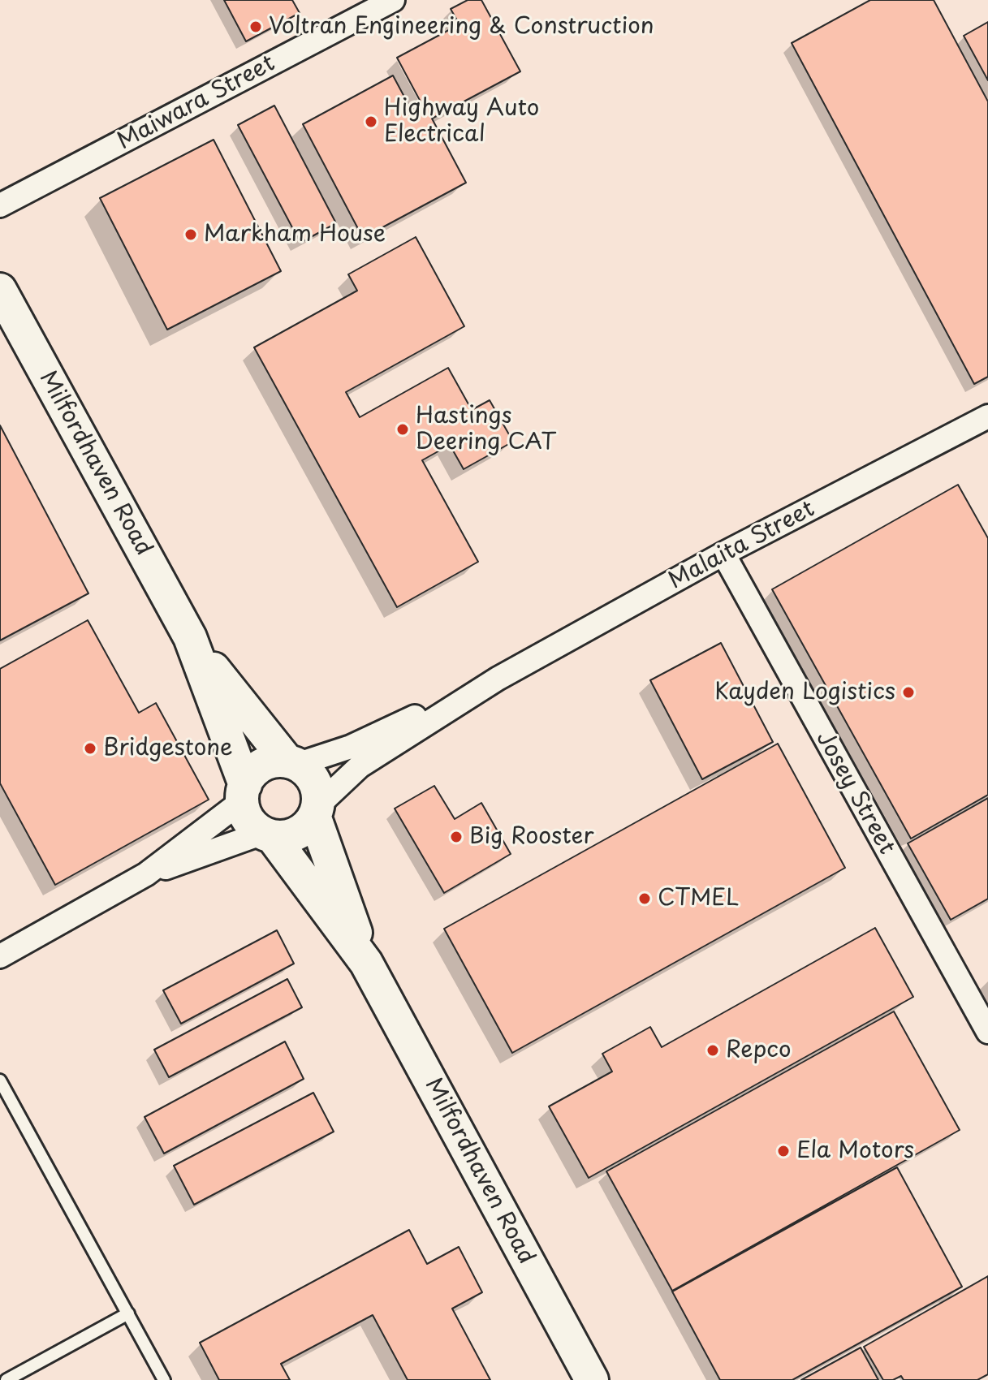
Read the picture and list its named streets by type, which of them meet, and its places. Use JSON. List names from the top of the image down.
{
  "streets": {
    "main road": ["Milfordhaven Road"],
    "street": ["Maiwara Street", "Malaita Street", "Josey Street"]
  },
  "crossings": [
    ["Milfordhaven Road", "Malaita Street"],
    ["Malaita Street", "Josey Street"]
  ],
  "places": [
    "Voltran Engineering & Construction",
    "Highway Auto Electrical",
    "Markham House",
    "Hastings Deering CAT",
    "Kayden Logistics",
    "Bridgestone",
    "Big Rooster",
    "CTMEL",
    "Repco",
    "Ela Motors"
  ]
}
